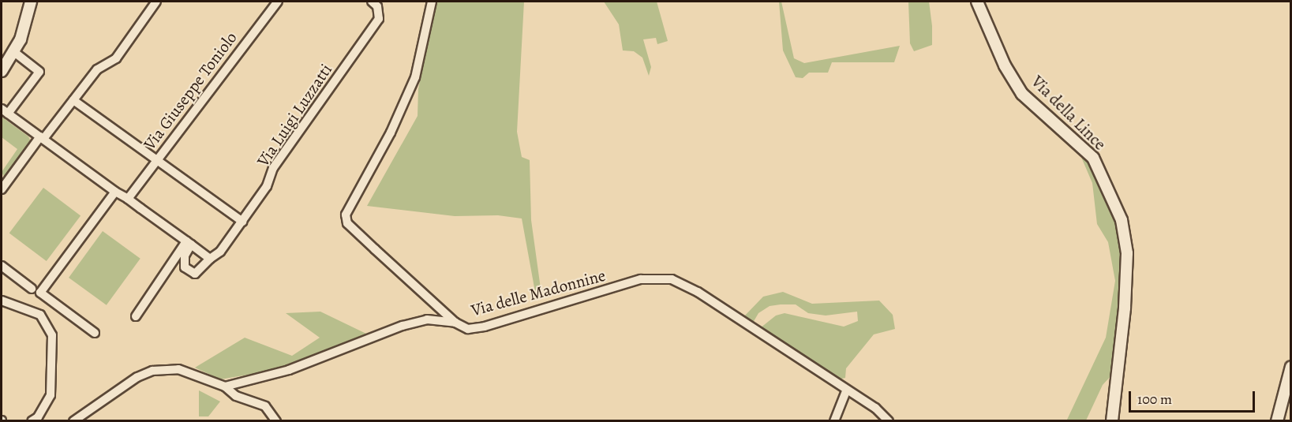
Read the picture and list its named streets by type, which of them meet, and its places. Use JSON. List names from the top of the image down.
{
  "streets": {
    "street": [
      "Via Giuseppe Toniolo",
      "Via della Lince",
      "Via Luigi Luzzatti",
      "Via delle Madonnine"
    ]
  },
  "scale_bar": "100 m"
}
